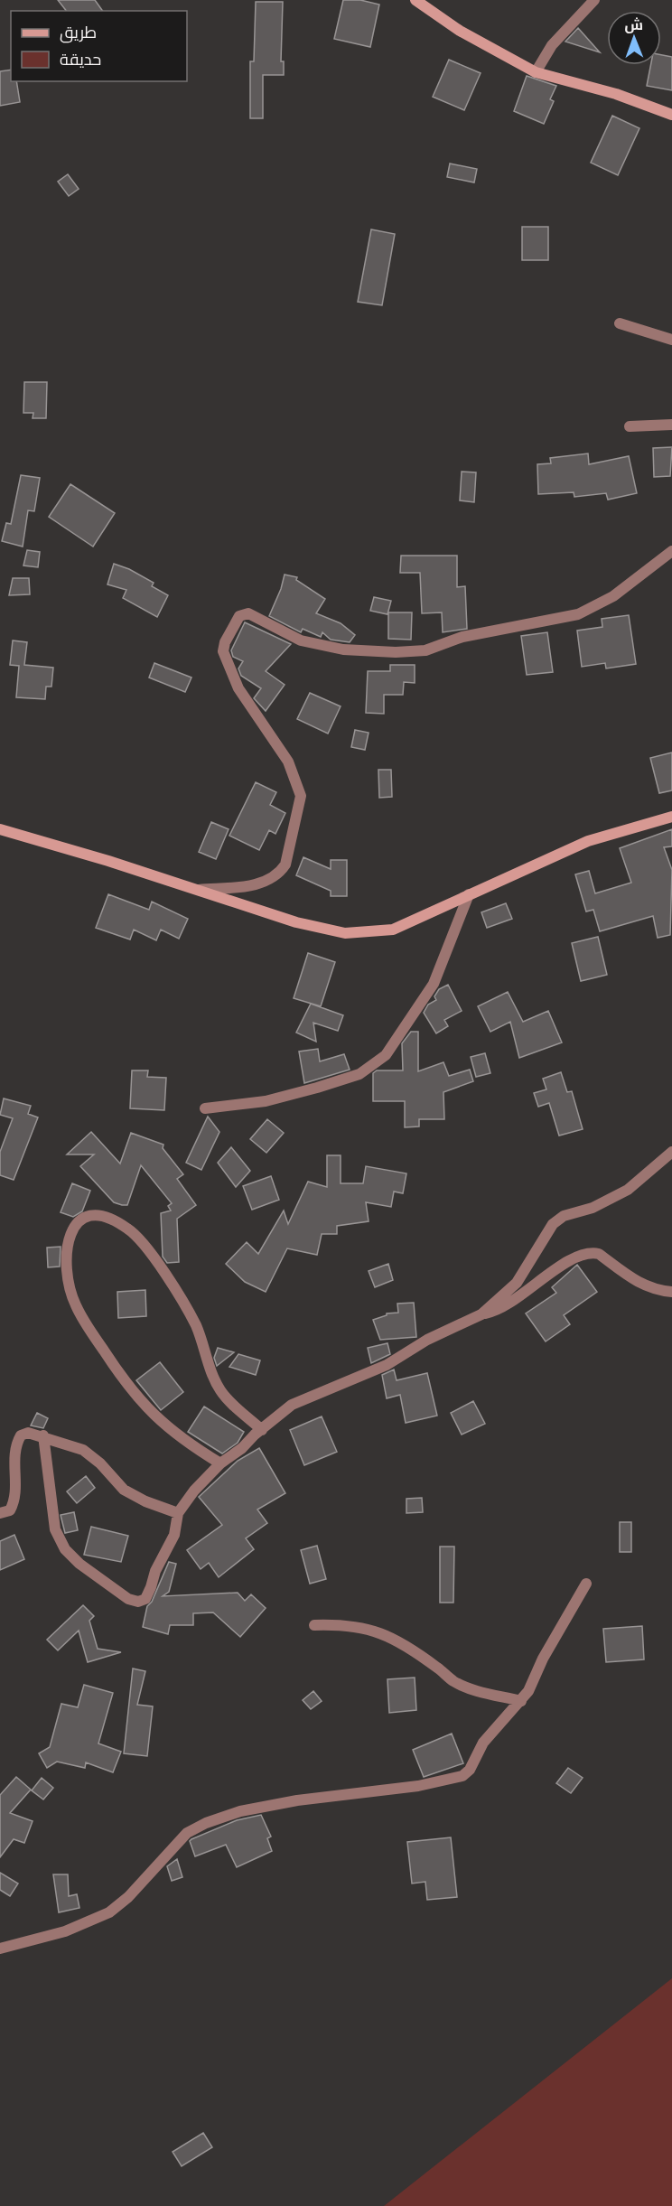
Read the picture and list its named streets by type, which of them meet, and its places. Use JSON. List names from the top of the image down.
{
  "legend": ["طريق", "حديقة"],
  "north": "top"
}
